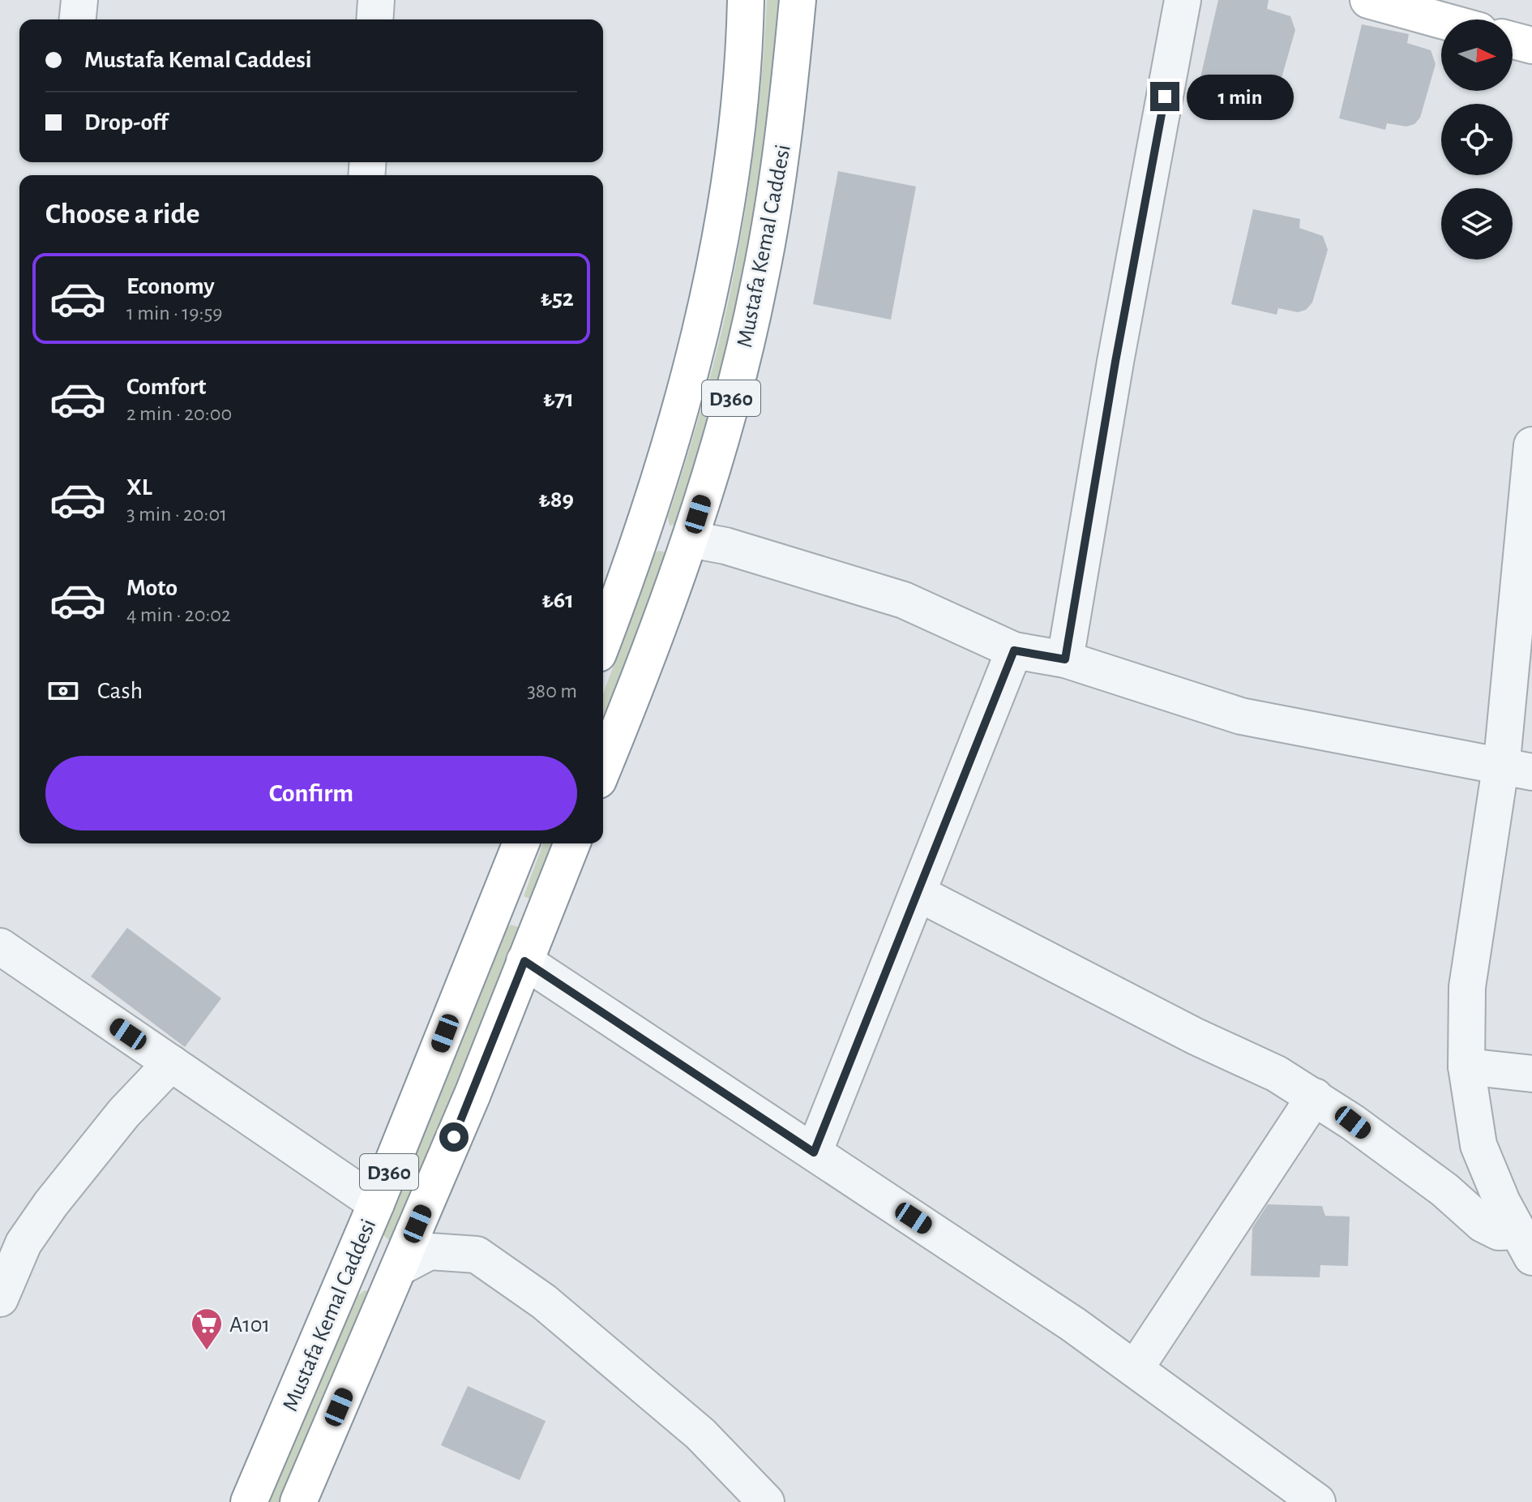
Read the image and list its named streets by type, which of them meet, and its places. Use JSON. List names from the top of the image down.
{
  "streets": {
    "main road": ["Mustafa Kemal Caddesi", "D360"]
  },
  "places": {
    "supermarket": ["A101"]
  },
  "north": "right",
  "page": {
    "banner": ["Mustafa Kemal Caddesi", "Drop-off"],
    "bubble": "1 min",
    "heading": "Choose a ride",
    "list": [
      {
        "name": "Economy",
        "note": "1 min · 19:59",
        "value": "₺52"
      },
      {
        "name": "Comfort",
        "note": "2 min · 20:00",
        "value": "₺71"
      },
      {
        "name": "XL",
        "note": "3 min · 20:01",
        "value": "₺89"
      },
      {
        "name": "Moto",
        "note": "4 min · 20:02",
        "value": "₺61"
      }
    ],
    "pay": ["Cash", "380 m"],
    "buttons": "Confirm"
  }
}
